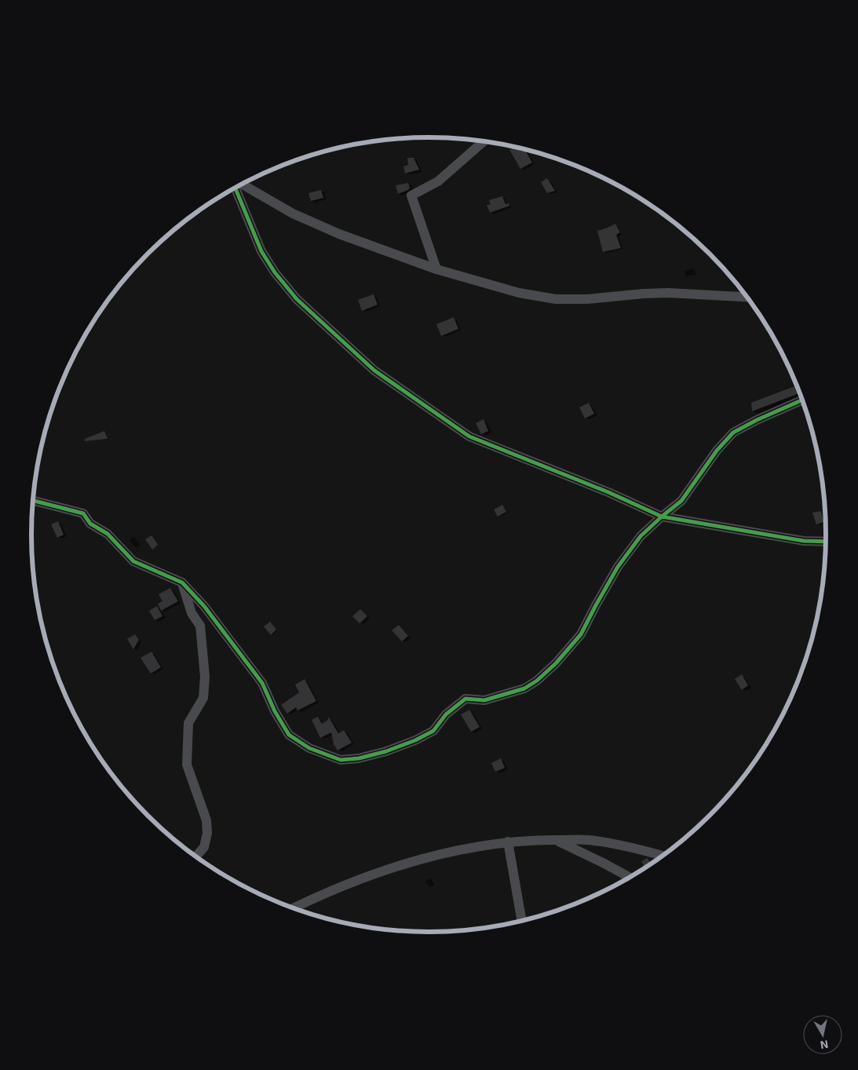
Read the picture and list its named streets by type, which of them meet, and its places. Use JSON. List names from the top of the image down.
{
  "north": "bottom"
}
